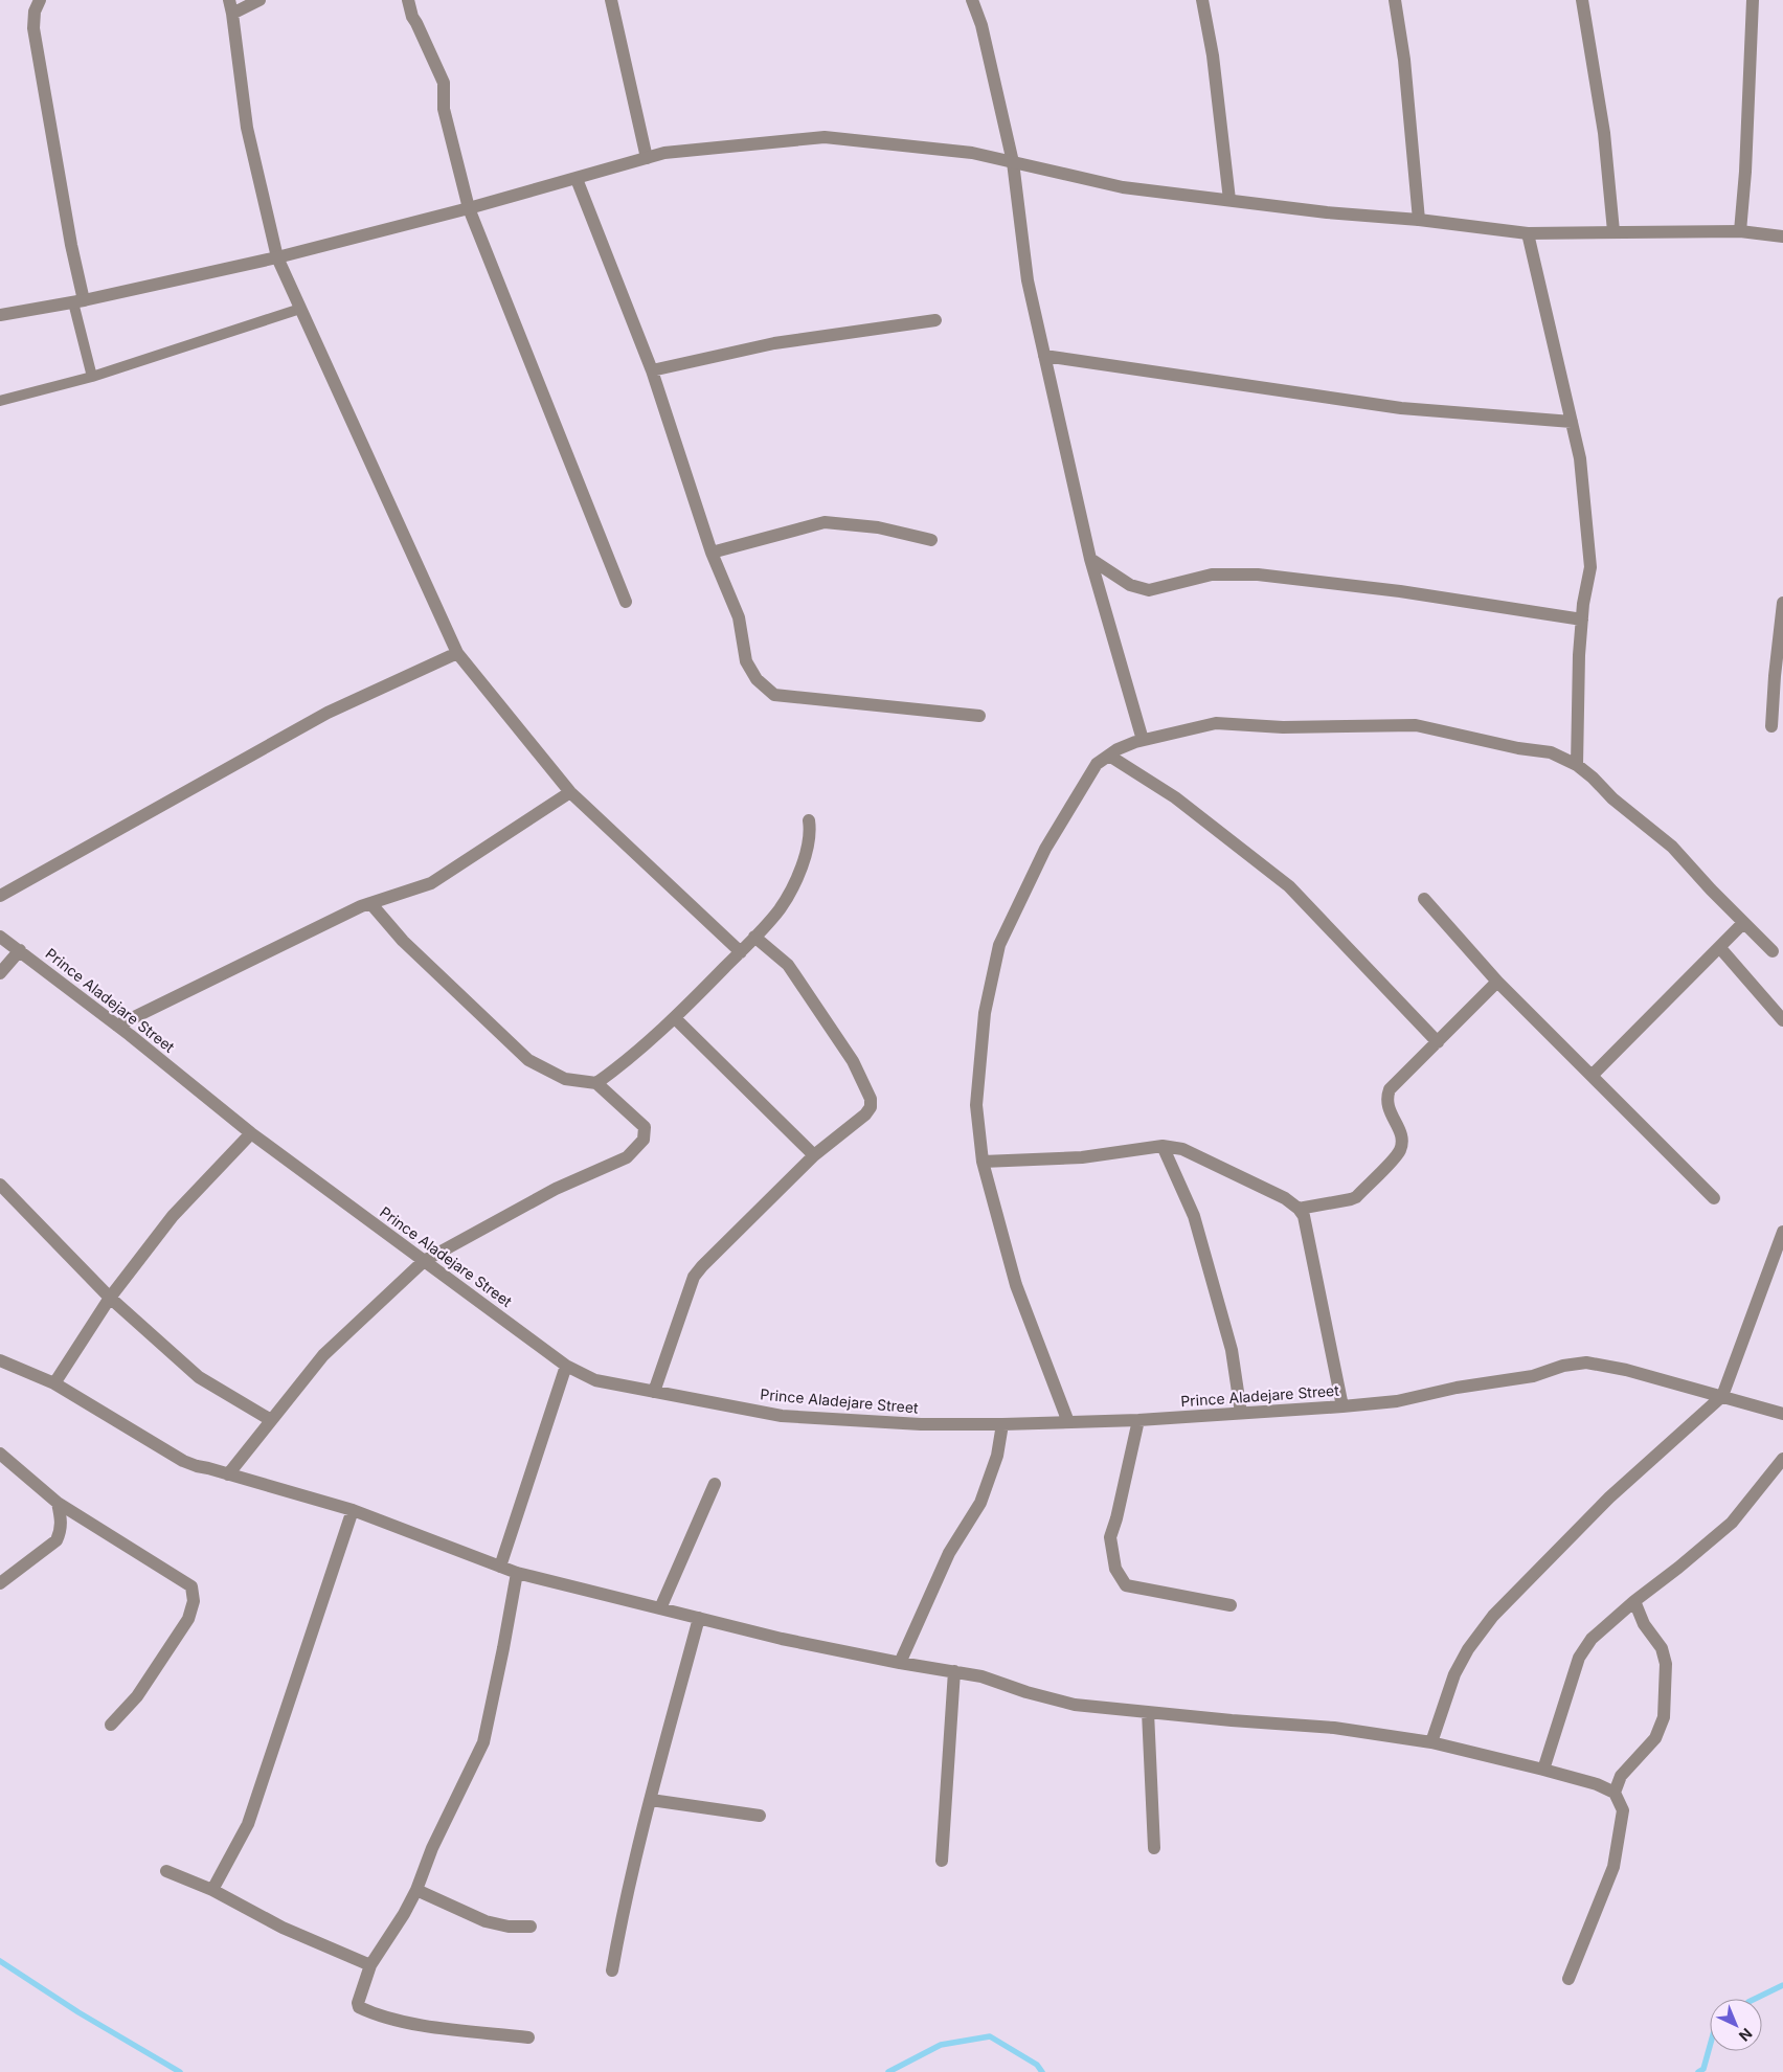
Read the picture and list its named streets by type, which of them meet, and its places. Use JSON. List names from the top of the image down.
{
  "streets": {
    "street": ["Prince Aladejare Street"]
  },
  "north": "bottom right"
}
